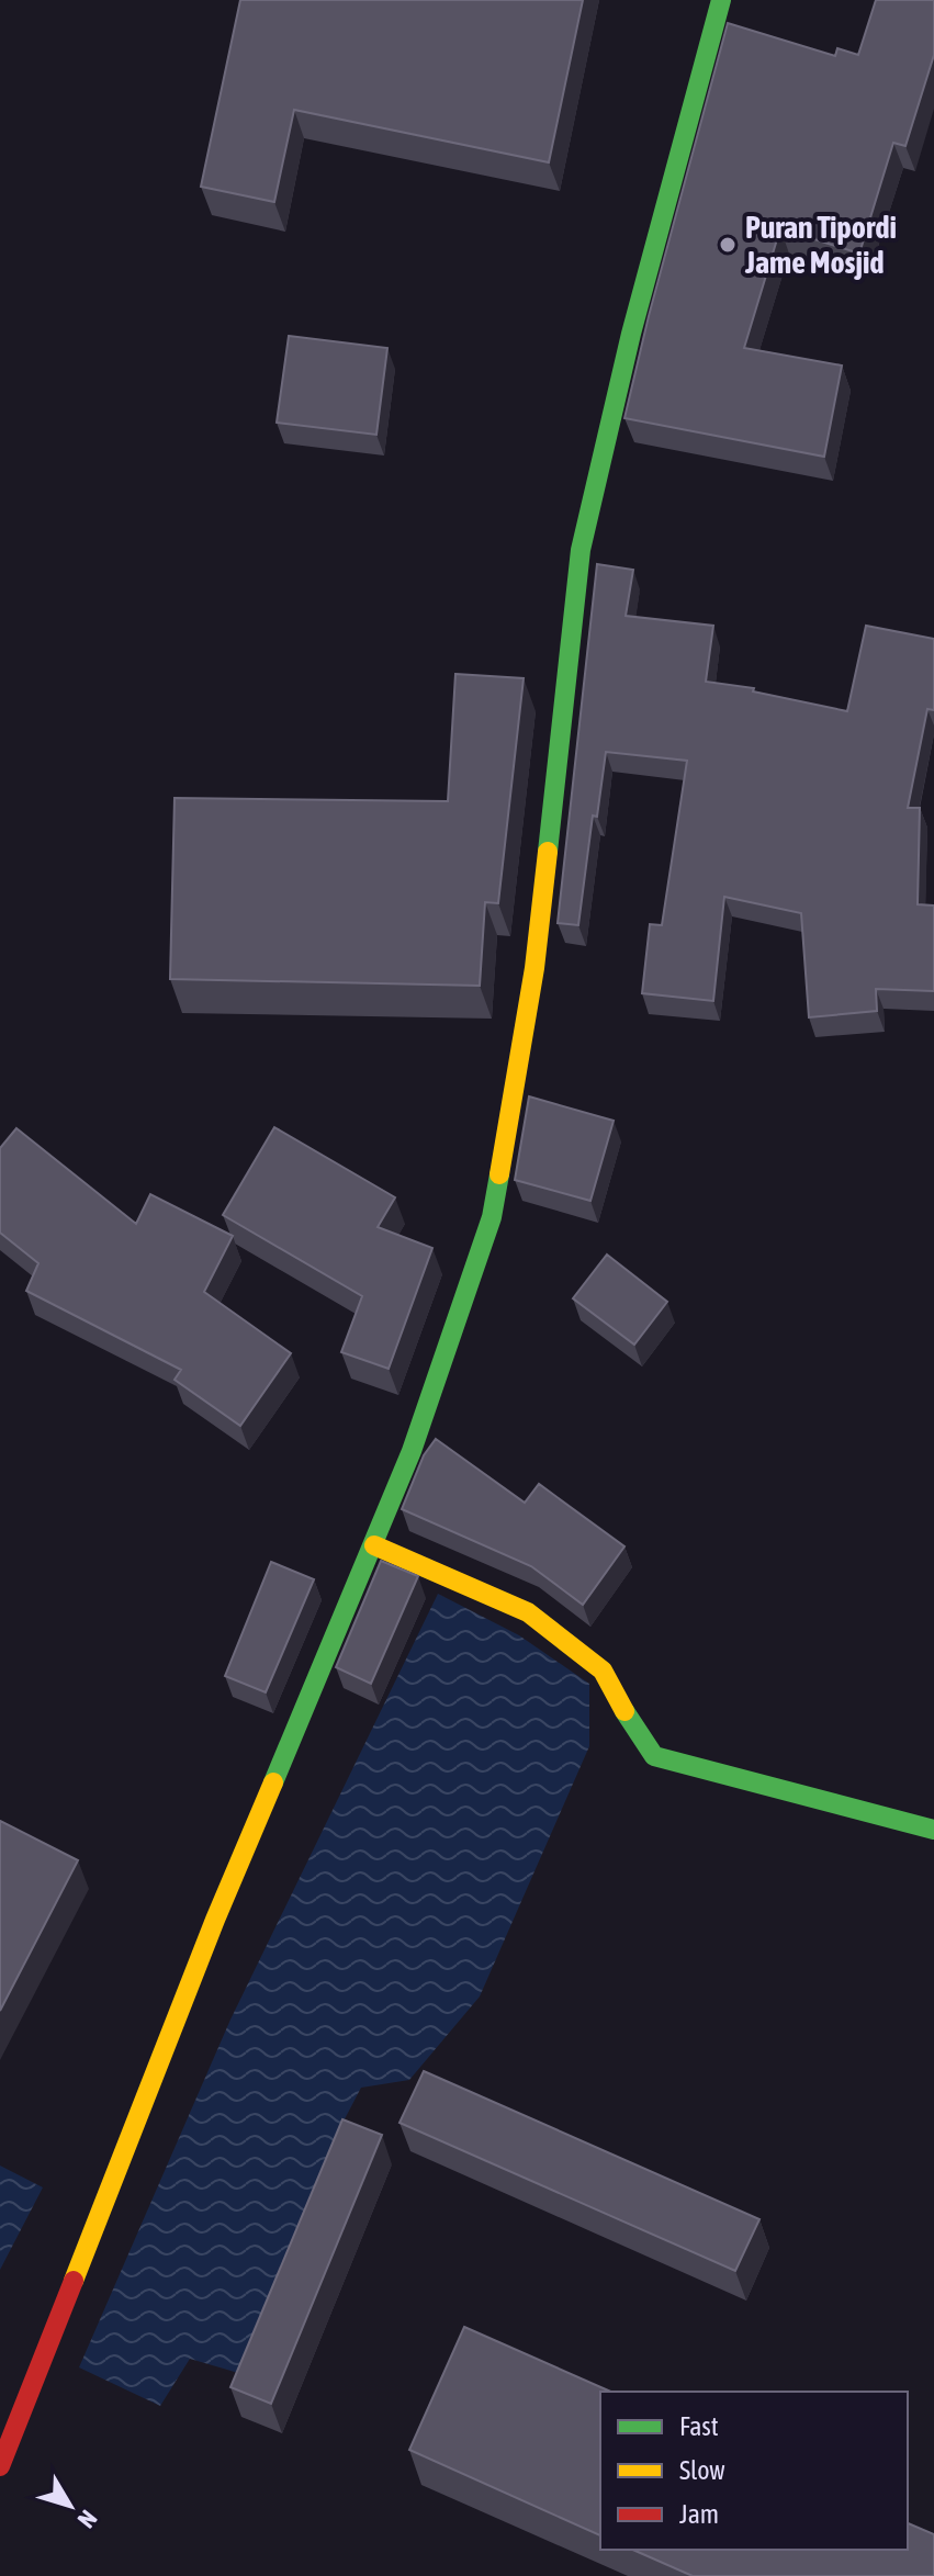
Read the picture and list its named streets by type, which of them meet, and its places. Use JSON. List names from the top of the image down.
{
  "places": ["Puran Tipordi Jame Mosjid"],
  "legend": ["Fast", "Slow", "Jam"],
  "north": "bottom right"
}
